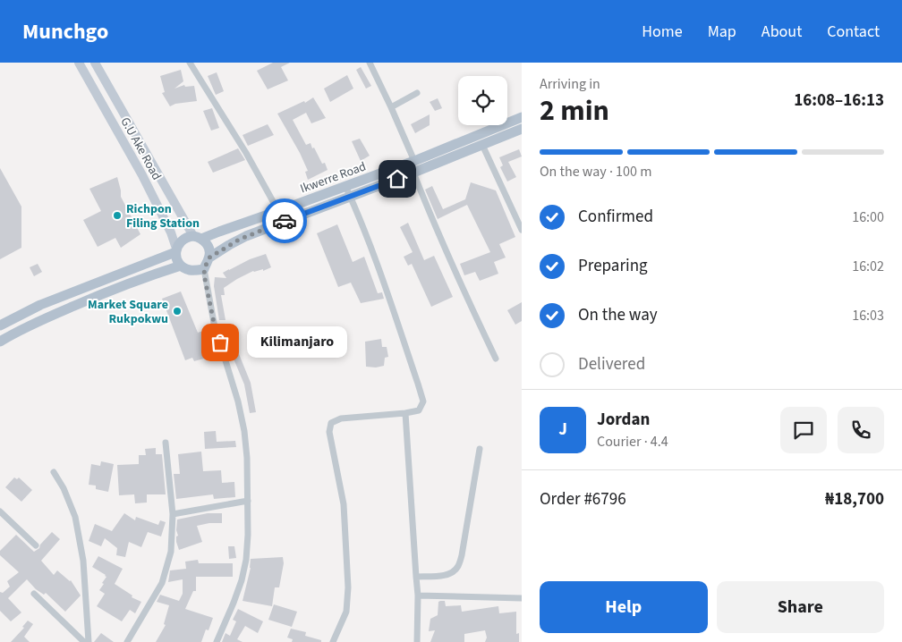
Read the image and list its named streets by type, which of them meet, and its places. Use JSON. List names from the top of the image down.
{
  "streets": {
    "main road": ["G.U Ake Road", "Ikwerre Road"]
  },
  "crossings": [
    ["G.U Ake Road", "Ikwerre Road"]
  ],
  "places": ["Richpon Filing Station", "Market Square Rukpokwu", "Kilimanjaro"],
  "page": {
    "header": "Munchgo",
    "nav": [
      "Home",
      "Map",
      "About",
      "Contact"
    ],
    "heading": ["2 min", "Arriving in", "16:08–16:13"],
    "panel": [
      "Jordan",
      "Courier · 4.4",
      "Order #6796",
      "₦18,700"
    ],
    "bar": "On the way · 100 m",
    "list": [
      ["Confirmed", "16:00"],
      ["Preparing", "16:02"],
      ["On the way", "16:03"],
      "Delivered"
    ],
    "bubble": "Kilimanjaro",
    "round": "J",
    "buttons": ["Help", "Share"]
  }
}
